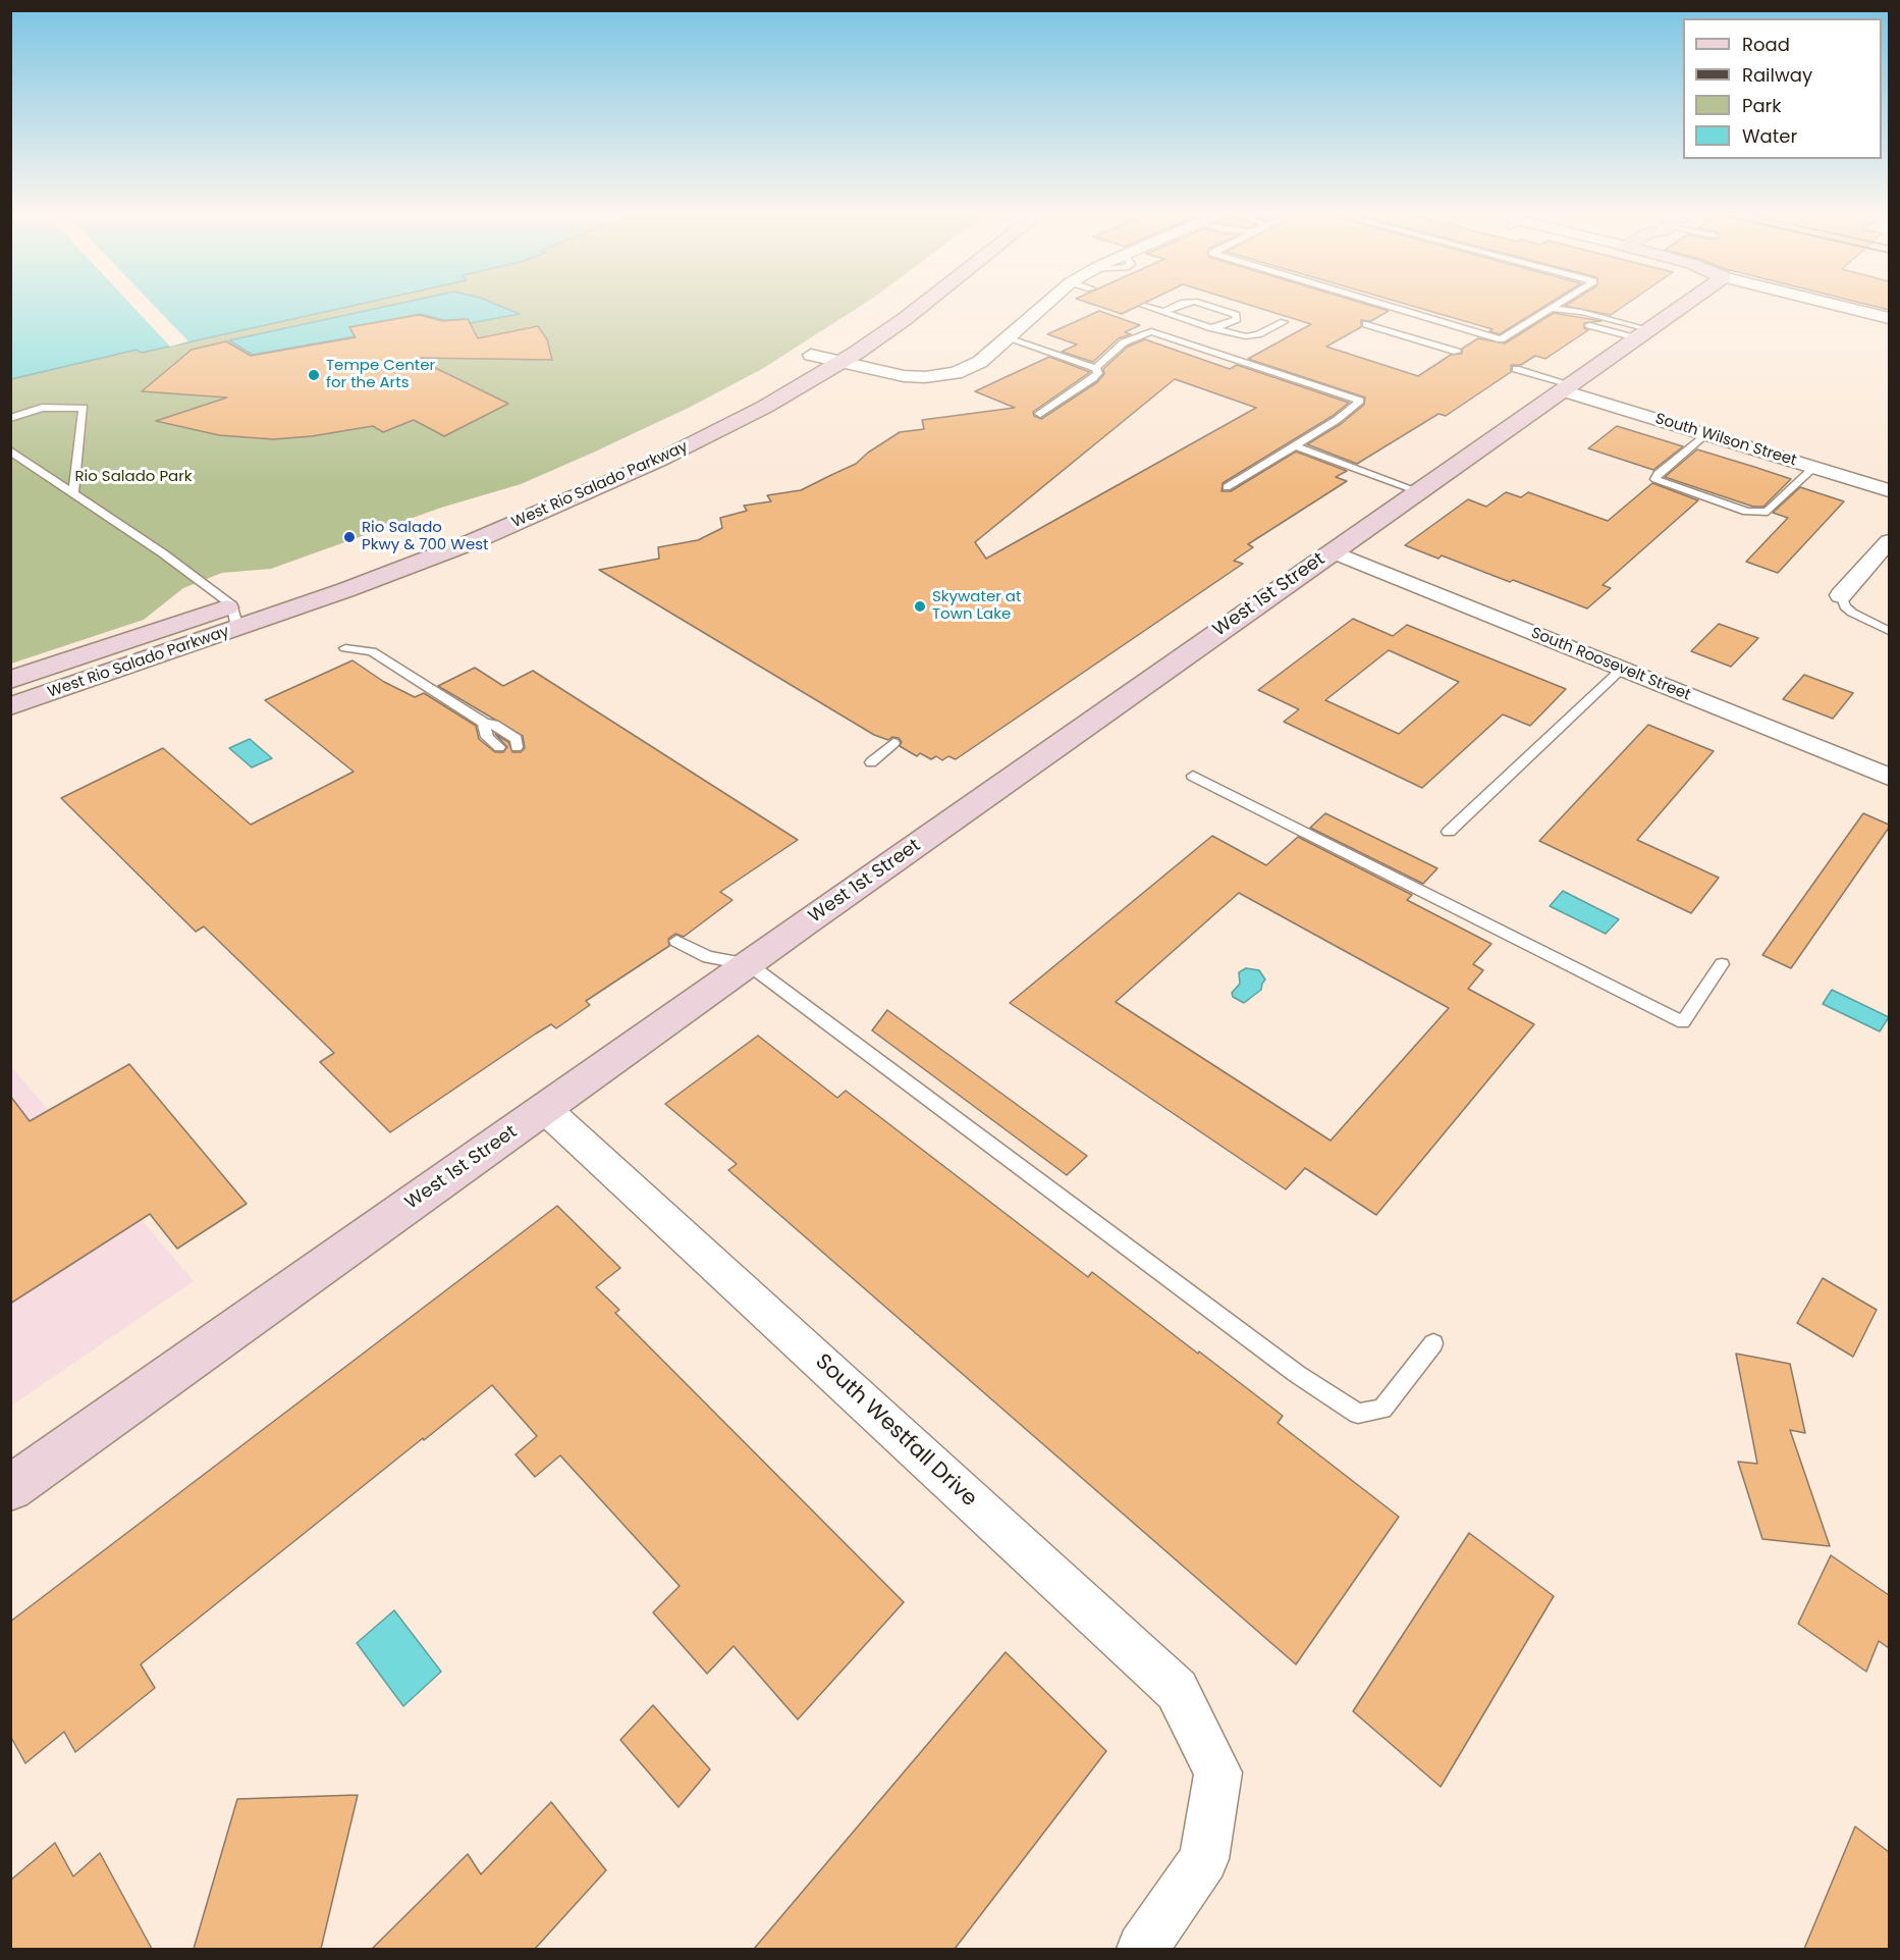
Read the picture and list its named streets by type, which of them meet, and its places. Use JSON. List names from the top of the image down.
{
  "streets": {
    "street": [
      "South Wilson Street",
      "West Rio Salado Parkway",
      "West 1st Street",
      "South Roosevelt Street",
      "South Westfall Drive"
    ]
  },
  "crossings": [
    ["South Wilson Street", "West 1st Street"],
    ["West 1st Street", "South Roosevelt Street"],
    ["West 1st Street", "South Westfall Drive"]
  ],
  "parks": ["Rio Salado Park"],
  "places": ["Tempe Center for the Arts", "Rio Salado Pkwy & 700 West", "Skywater at Town Lake"],
  "legend": [
    "Road",
    "Railway",
    "Park",
    "Water"
  ]
}
